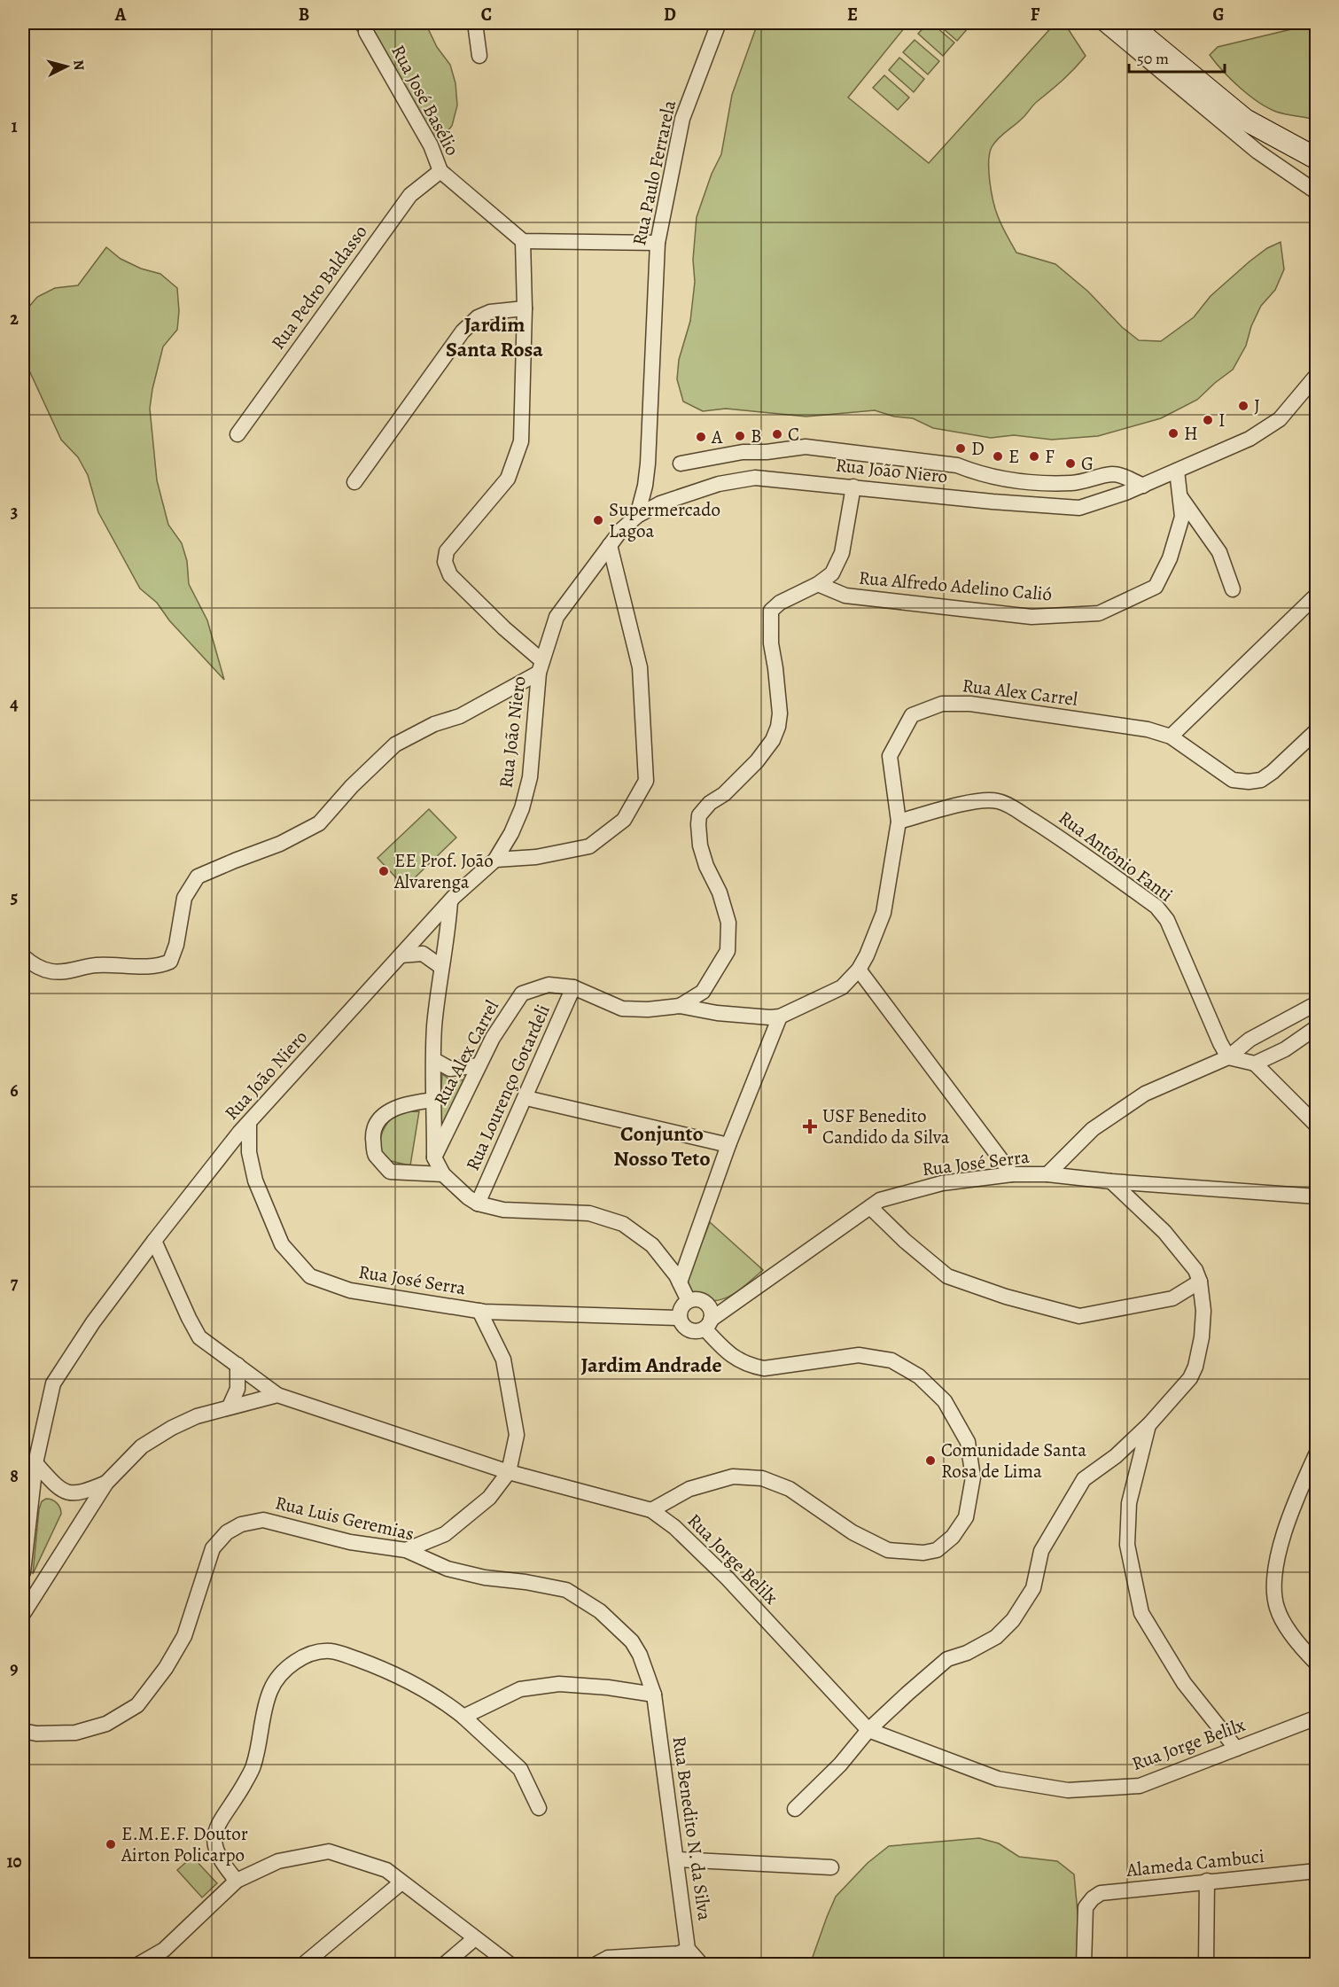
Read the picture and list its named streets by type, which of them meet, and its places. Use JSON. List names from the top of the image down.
{
  "streets": {
    "street": [
      "Rua José Basélio",
      "Rua Paulo Ferrarela",
      "Rua Pedro Baldasso",
      "Rua João Niero",
      "Rua Alfredo Adelino Calió",
      "Rua Alex Carrel",
      "Rua Antônio Fanti",
      "Rua Lourenço Gotardeli",
      "Rua José Serra",
      "Rua Luis Geremias",
      "Rua Jorge Belilx",
      "Rua Benedito N. da Silva",
      "Alameda Cambuci"
    ]
  },
  "crossings": [
    ["Rua José Basélio", "Rua Pedro Baldasso"],
    ["Rua Paulo Ferrarela", "Rua João Niero"],
    ["Rua João Niero", "Rua Alfredo Adelino Calió"],
    ["Rua João Niero", "Rua José Serra"],
    ["Rua João Niero", "Rua Jorge Belilx"],
    ["Rua Alex Carrel", "Rua Antônio Fanti"],
    ["Rua Alex Carrel", "Rua Lourenço Gotardeli"],
    ["Rua Luis Geremias", "Rua Benedito N. da Silva"]
  ],
  "districts": ["Jardim Santa Rosa", "Conjunto Nosso Teto", "Jardim Andrade"],
  "places": {
    "other": [
      "J",
      "I",
      "H",
      "C",
      "B",
      "A",
      "D",
      "E",
      "F",
      "G",
      "Supermercado Lagoa",
      "EE Prof. João Alvarenga",
      "Comunidade Santa Rosa de Lima",
      "E.M.E.F. Doutor Airton Policarpo"
    ],
    "health": ["USF Benedito Candido da Silva"]
  },
  "scale_bar": "50 m",
  "north": "right",
  "grid": {
    "columns": [
      "A",
      "B",
      "C",
      "D",
      "E",
      "F",
      "G"
    ],
    "rows": [
      "1",
      "2",
      "3",
      "4",
      "5",
      "6",
      "7",
      "8",
      "9",
      "10"
    ]
  }
}
